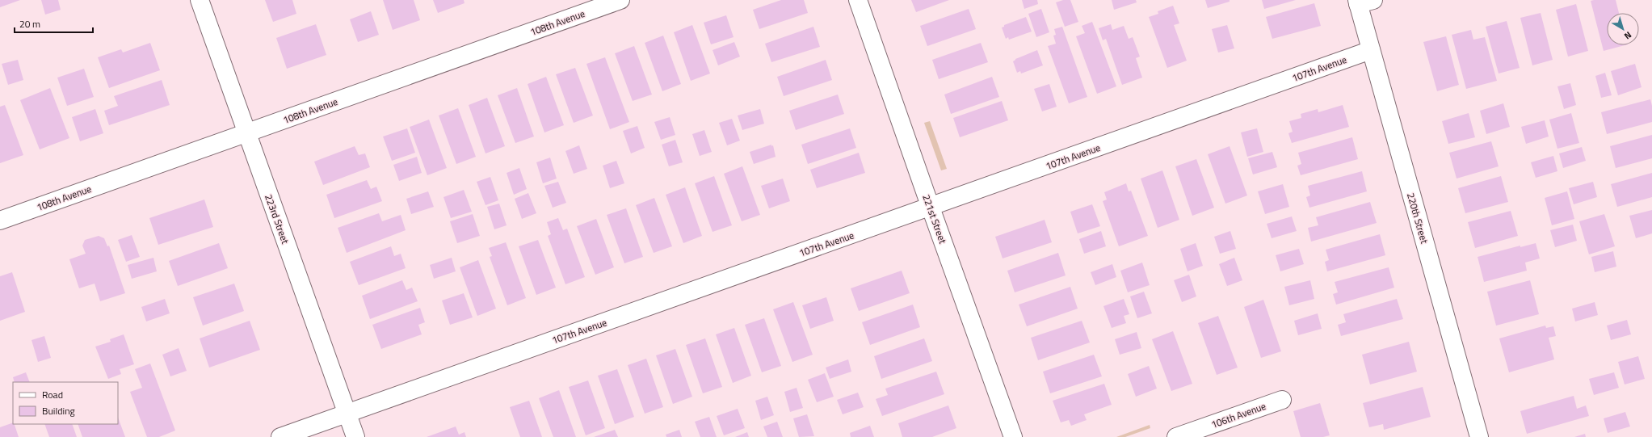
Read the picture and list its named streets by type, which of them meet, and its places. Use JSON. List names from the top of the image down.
{
  "streets": {
    "street": [
      "108th Avenue",
      "107th Avenue",
      "220th Street",
      "223rd Street",
      "221st Street",
      "106th Avenue"
    ]
  },
  "crossings": [
    ["108th Avenue", "223rd Street"],
    ["107th Avenue", "220th Street"],
    ["107th Avenue", "223rd Street"],
    ["107th Avenue", "221st Street"]
  ],
  "legend": ["Road", "Building"],
  "scale_bar": "20 m",
  "north": "bottom right"
}
